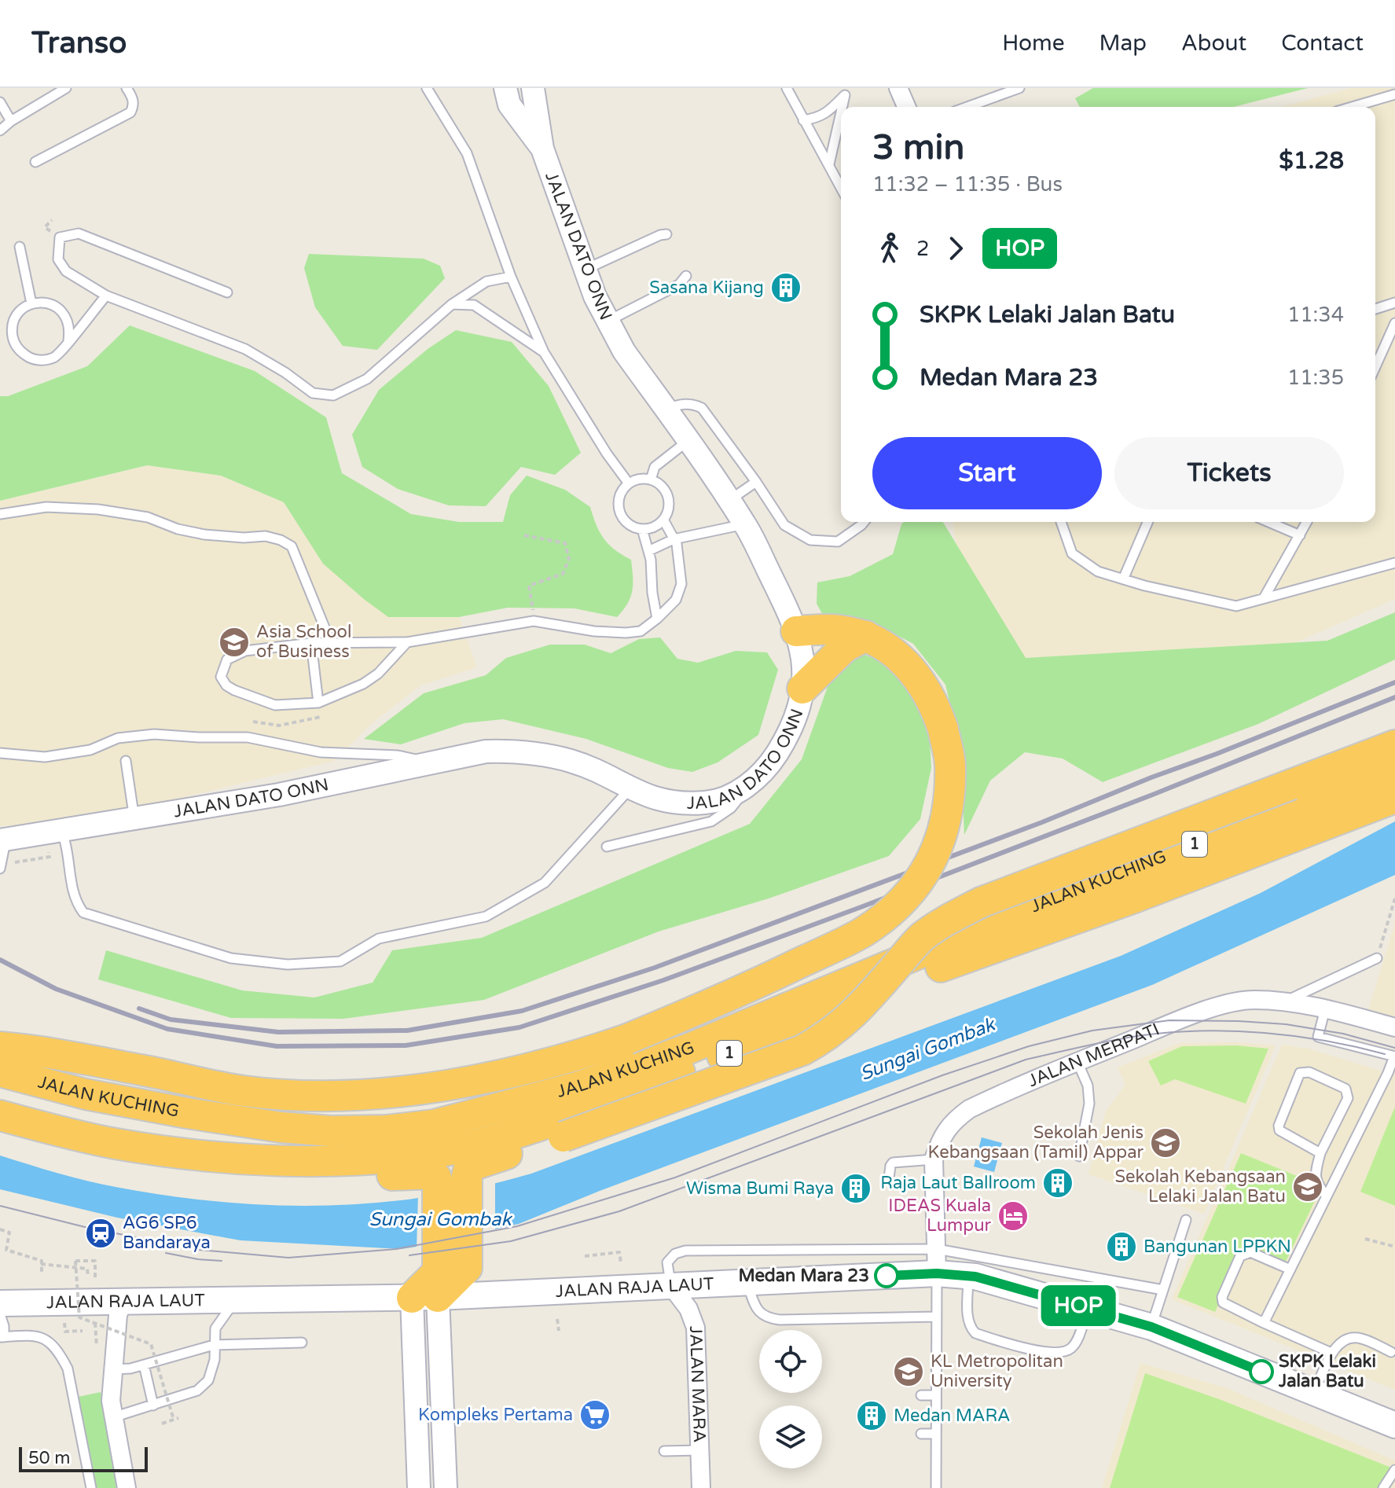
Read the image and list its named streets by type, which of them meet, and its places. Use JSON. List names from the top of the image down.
{
  "streets": {
    "highway": ["1", "JALAN KUCHING"],
    "main road": ["JALAN RAJA LAUT"],
    "street": ["JALAN DATO ONN", "JALAN MERPATI", "JALAN MARA"]
  },
  "crossings": [
    ["JALAN MERPATI", "JALAN RAJA LAUT"],
    ["JALAN RAJA LAUT", "JALAN MARA"]
  ],
  "water": ["Sungai Gombak"],
  "places": {
    "building": [
      "Sasana Kijang",
      "Raja Laut Ballroom",
      "Wisma Bumi Raya",
      "Bangunan LPPKN",
      "Medan MARA"
    ],
    "school or university": [
      "Asia School of Business",
      "Sekolah Jenis Kebangsaan (Tamil) Appar",
      "Sekolah Kebangsaan Lelaki Jalan Batu",
      "KL Metropolitan University"
    ],
    "hotel": ["IDEAS Kuala Lumpur"],
    "station": ["AG6 SP6 Bandaraya"],
    "other": ["Medan Mara 23", "SKPK Lelaki Jalan Batu"],
    "supermarket": ["Kompleks Pertama"]
  },
  "lines": ["bus line HOP"],
  "scale_bar": "50 m",
  "page": {
    "header": "Transo",
    "nav": [
      "Home",
      "Map",
      "About",
      "Contact"
    ],
    "on_map": "HOP",
    "heading": ["3 min", "11:32 – 11:35 · Bus", "$1.28"],
    "legs": ["2", "HOP"],
    "list": [
      {
        "name": "SKPK Lelaki Jalan Batu",
        "value": "11:34"
      },
      {
        "name": "Medan Mara 23",
        "value": "11:35"
      }
    ],
    "buttons": ["Start", "Tickets"],
    "scale": "50 m"
  }
}
